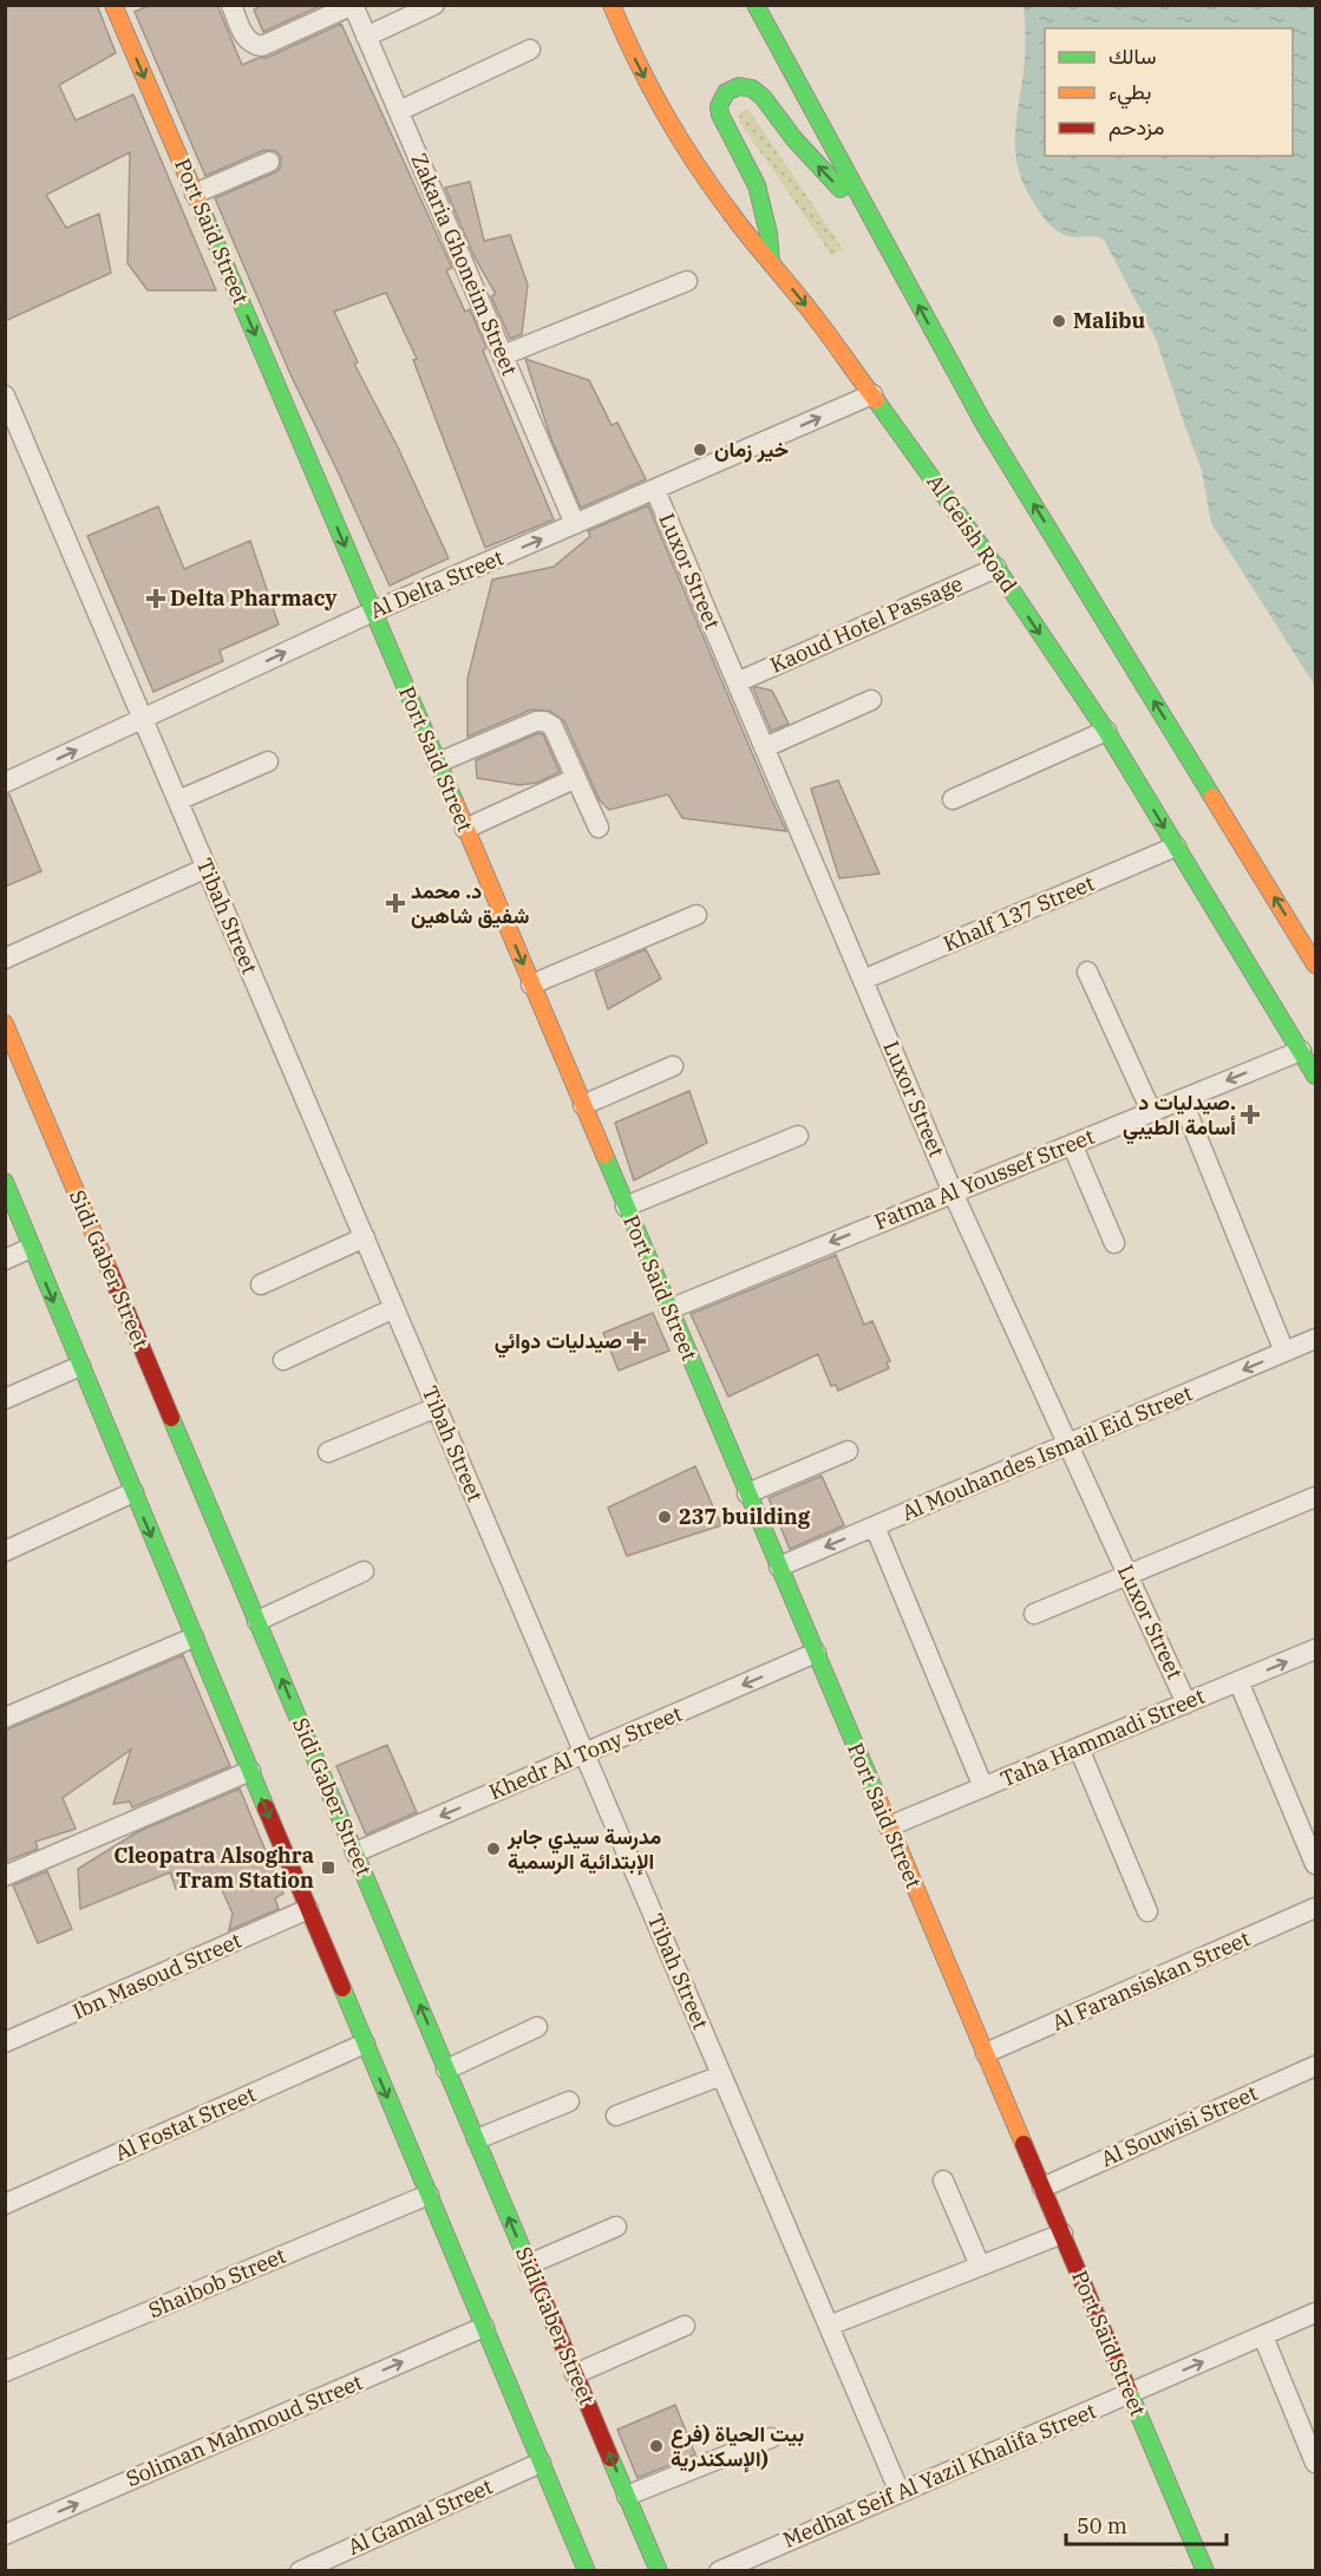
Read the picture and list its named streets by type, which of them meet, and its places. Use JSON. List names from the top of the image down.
{
  "streets": {
    "main road": ["Port Said Street", "Al Geish Road", "Sidi Gaber Street"],
    "street": [
      "Zakaria Ghoneim Street",
      "Luxor Street",
      "Al Delta Street",
      "Kaoud Hotel Passage",
      "Khalf 137 Street",
      "Tibah Street",
      "Fatma Al Youssef Street",
      "Al Mouhandes Ismail Eid Street",
      "Taha Hammadi Street",
      "Khedr Al Tony Street",
      "Ibn Masoud Street",
      "Al Faransiskan Street",
      "Al Fostat Street",
      "Al Souwisi Street",
      "Shaibob Street",
      "Soliman Mahmoud Street",
      "Medhat Seif Al Yazil Khalifa Street",
      "Al Gamal Street"
    ]
  },
  "crossings": [
    ["Port Said Street", "Al Delta Street"],
    ["Port Said Street", "Fatma Al Youssef Street"],
    ["Port Said Street", "Al Mouhandes Ismail Eid Street"],
    ["Port Said Street", "Taha Hammadi Street"],
    ["Port Said Street", "Khedr Al Tony Street"],
    ["Port Said Street", "Al Faransiskan Street"],
    ["Port Said Street", "Al Souwisi Street"],
    ["Port Said Street", "Medhat Seif Al Yazil Khalifa Street"],
    ["Zakaria Ghoneim Street", "Al Delta Street"],
    ["Al Geish Road", "Al Delta Street"],
    ["Al Geish Road", "Kaoud Hotel Passage"],
    ["Al Geish Road", "Khalf 137 Street"],
    ["Al Geish Road", "Fatma Al Youssef Street"],
    ["Luxor Street", "Al Delta Street"],
    ["Luxor Street", "Kaoud Hotel Passage"],
    ["Luxor Street", "Khalf 137 Street"],
    ["Luxor Street", "Fatma Al Youssef Street"],
    ["Luxor Street", "Al Mouhandes Ismail Eid Street"],
    ["Luxor Street", "Taha Hammadi Street"],
    ["Al Delta Street", "Tibah Street"],
    ["Tibah Street", "Khedr Al Tony Street"],
    ["Tibah Street", "Medhat Seif Al Yazil Khalifa Street"],
    ["Sidi Gaber Street", "Khedr Al Tony Street"]
  ],
  "one_way": ["Al Delta Street", "Khedr Al Tony Street", "Soliman Mahmoud Street"],
  "places": {
    "other": [
      "Malibu",
      "خير زمان",
      "237 building",
      "مدرسة سيدي جابر الإبتدائية الرسمية",
      "بيت الحياة (فرع الإسكندرية)"
    ],
    "health": [
      "Delta Pharmacy",
      "د. محمد شفيق شاهين",
      "صيدليات د. أسامة الطيبي",
      "صيدليات دوائي"
    ],
    "transit": ["Cleopatra Alsoghra Tram Station"]
  },
  "legend": ["سالك", "بطيء", "مزدحم"],
  "scale_bar": "50 m"
}
